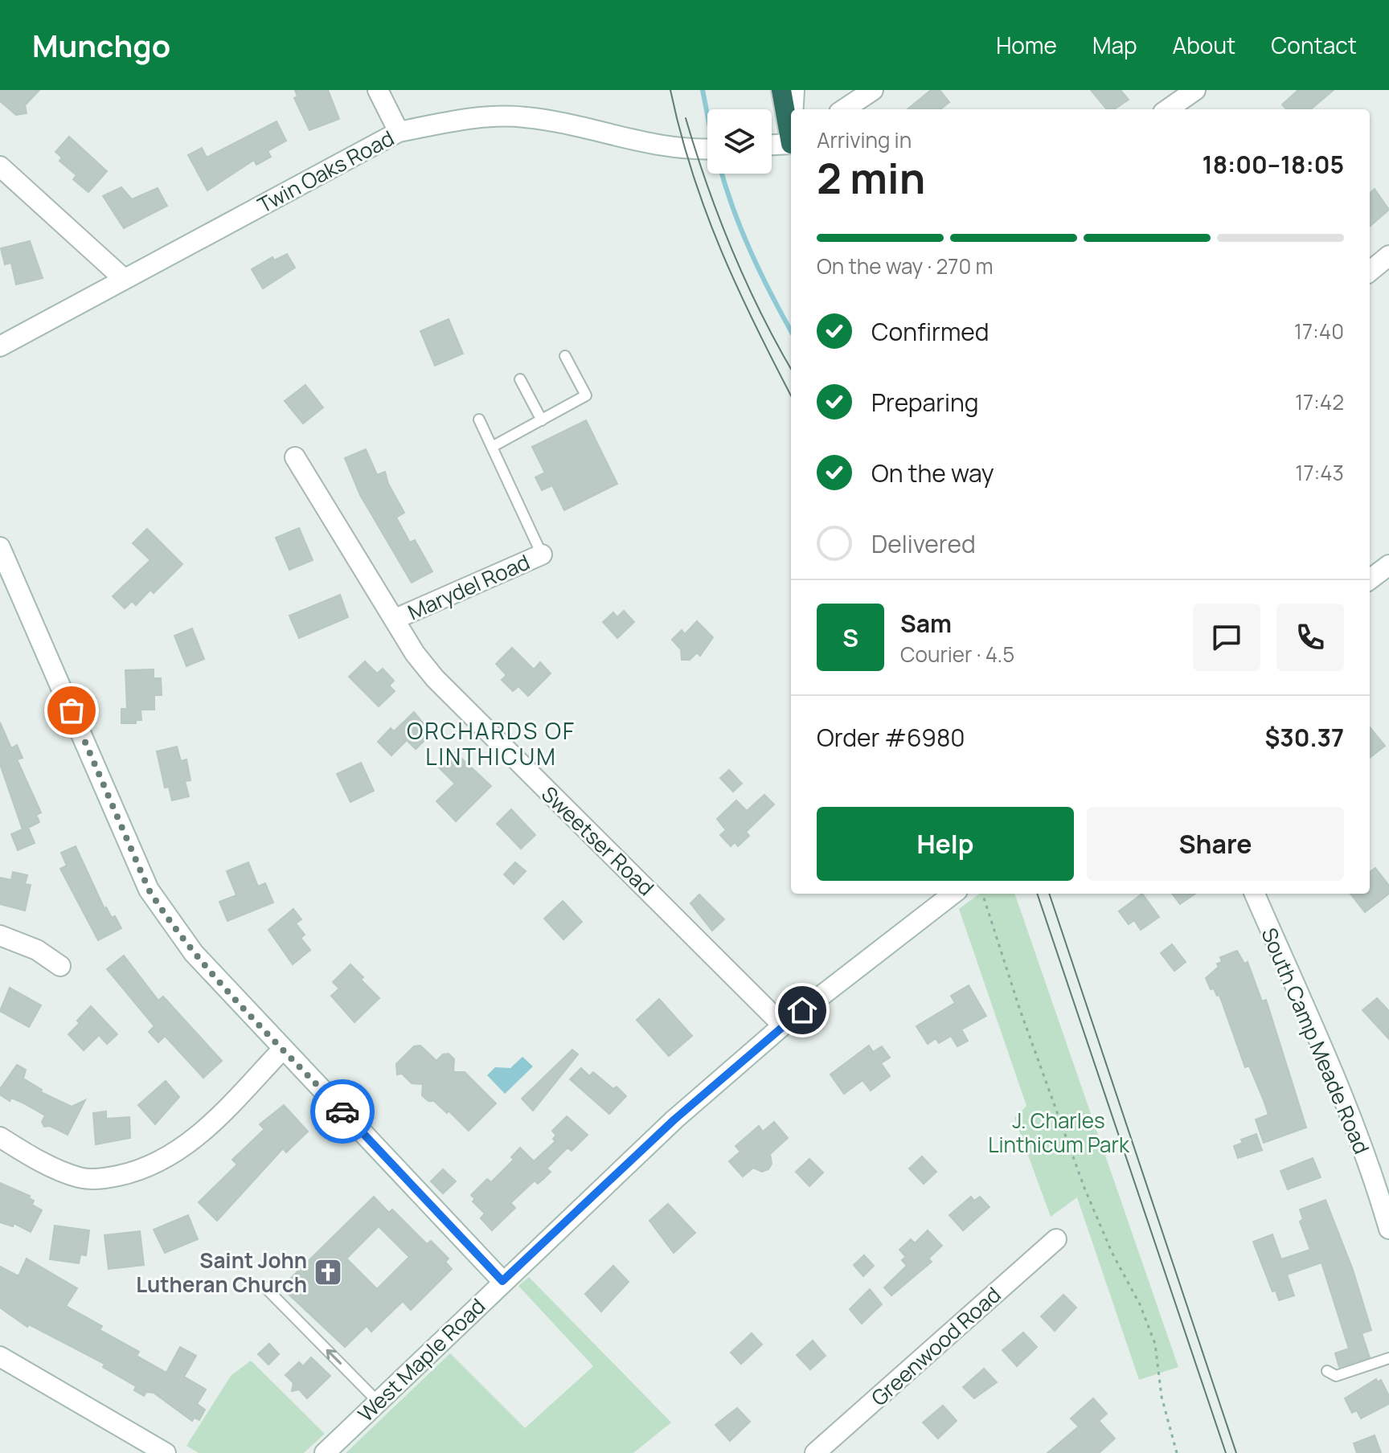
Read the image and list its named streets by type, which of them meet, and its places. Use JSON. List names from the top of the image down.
{
  "streets": {
    "street": [
      "Twin Oaks Road",
      "Marydel Road",
      "Sweetser Road",
      "South Camp Meade Road",
      "Greenwood Road",
      "West Maple Road"
    ]
  },
  "crossings": [
    ["Marydel Road", "Sweetser Road"],
    ["Sweetser Road", "West Maple Road"]
  ],
  "districts": ["ORCHARDS OF LINTHICUM"],
  "parks": ["J. Charles Linthicum Park"],
  "places": {
    "church": ["Saint John Lutheran Church"]
  },
  "page": {
    "header": "Munchgo",
    "nav": [
      "Home",
      "Map",
      "About",
      "Contact"
    ],
    "heading": ["2 min", "Arriving in", "18:00–18:05"],
    "panel": [
      "Sam",
      "Courier · 4.5",
      "Order #6980",
      "$30.37"
    ],
    "bar": "On the way · 270 m",
    "list": [
      ["Confirmed", "17:40"],
      ["Preparing", "17:42"],
      ["On the way", "17:43"],
      "Delivered"
    ],
    "round": "S",
    "buttons": ["Help", "Share"]
  }
}
